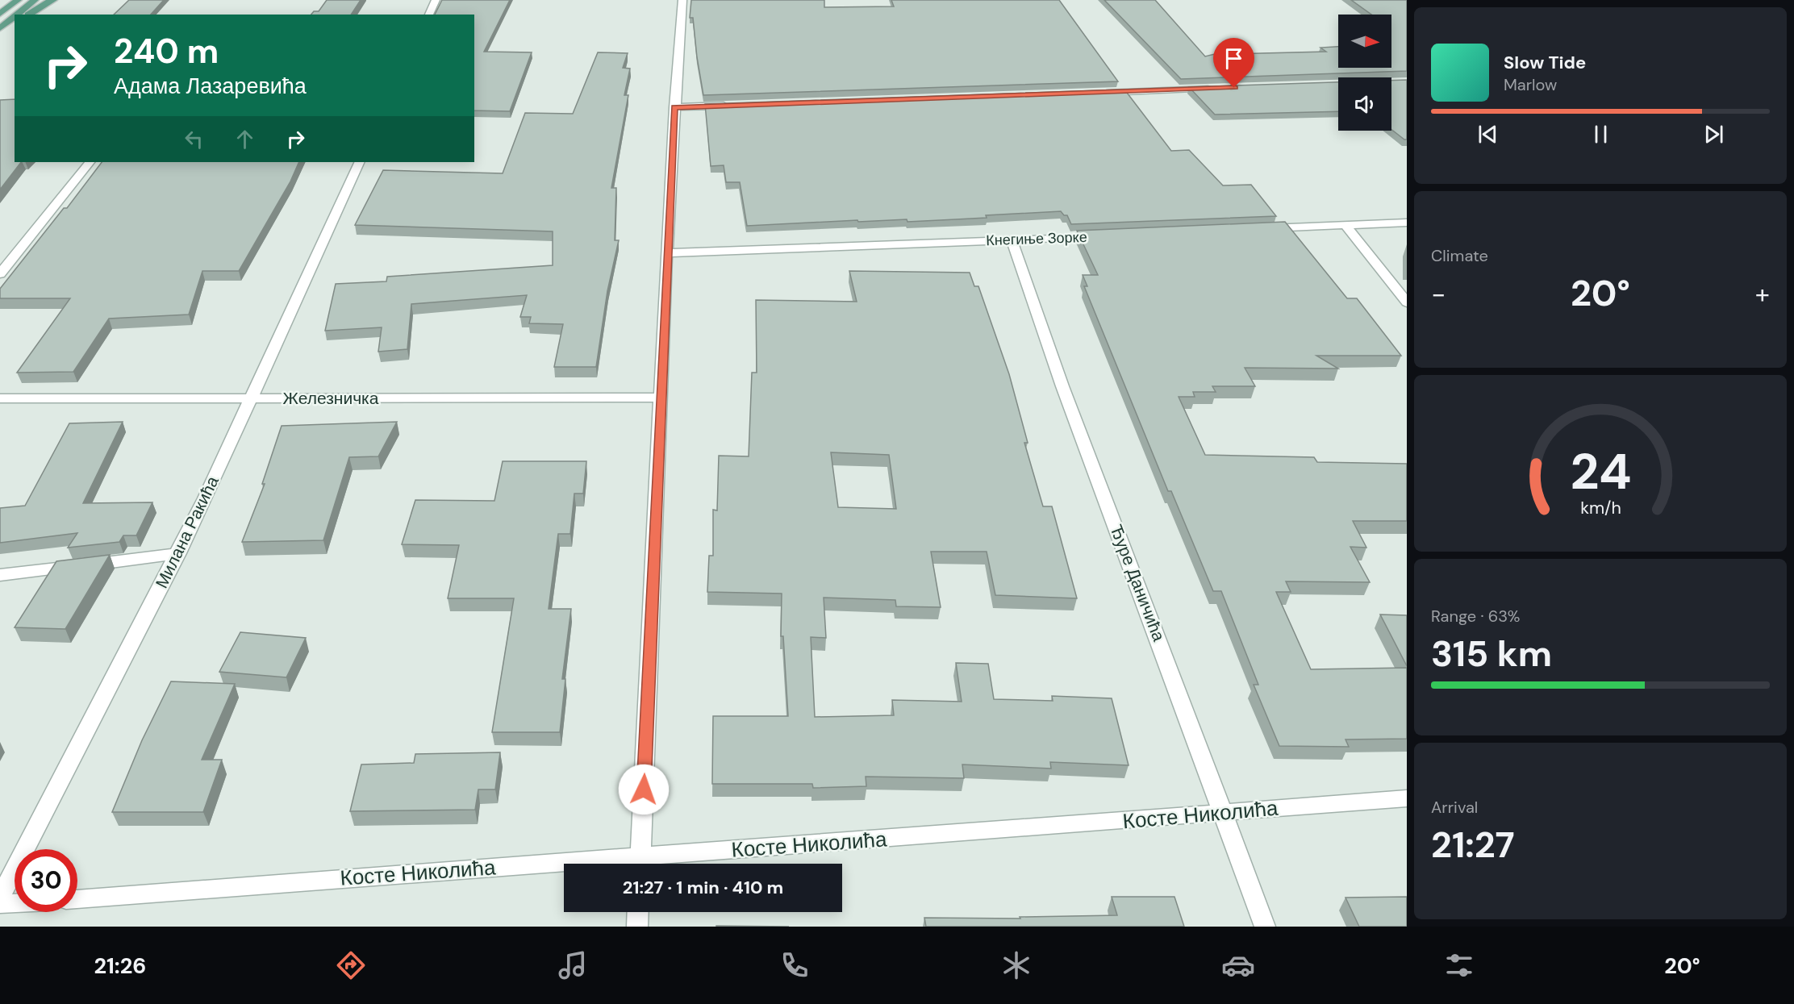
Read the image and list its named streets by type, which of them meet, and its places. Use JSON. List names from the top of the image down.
{
  "streets": {
    "street": [
      "Кнегиње Зорке",
      "Железничка",
      "Милана Ракића",
      "Ђуре Даничића",
      "Косте Николића"
    ]
  },
  "crossings": [
    ["Кнегиње Зорке", "Ђуре Даничића"],
    ["Железничка", "Милана Ракића"],
    ["Ђуре Даничића", "Косте Николића"]
  ],
  "north": "right",
  "page": {
    "turn": ["240 m", "Адама Лазаревића"],
    "song": ["Slow Tide", "Marlow"],
    "tile": [
      "Climate",
      ["Range · 63%", "315 km"],
      ["Arrival", "21:27"]
    ],
    "heat": ["−", "20°", "+"],
    "limit": "30",
    "trip": "21:27 · 1 min · 410 m",
    "tabs": ["21:26", "20°"],
    "gauge": ["24", "km/h"]
  }
}
